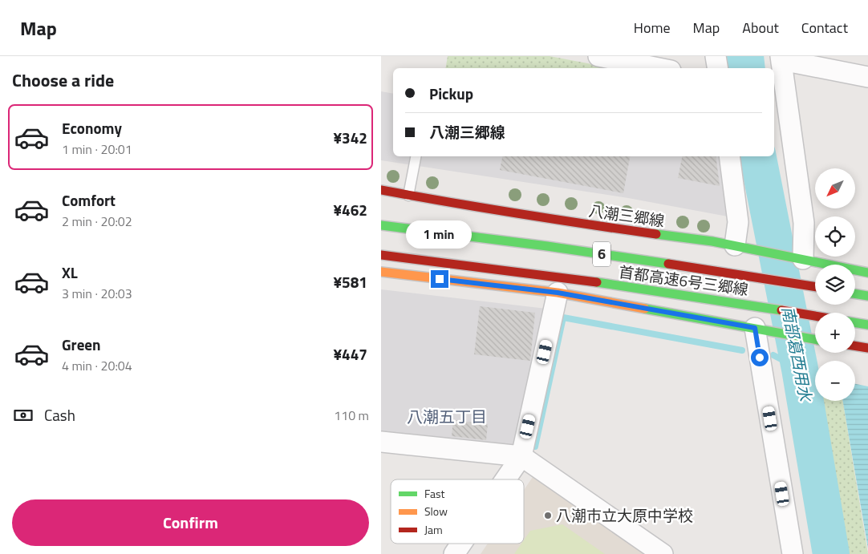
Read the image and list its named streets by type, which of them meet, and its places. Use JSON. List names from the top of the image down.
{
  "streets": {
    "main road": ["八潮三郷線", "6", "首都高速6号三郷線"]
  },
  "districts": ["八潮五丁目"],
  "water": ["南部葛西用水"],
  "places": ["八潮市立大原中学校"],
  "legend": ["Fast", "Slow", "Jam"],
  "north": "bottom left",
  "page": {
    "header": "Map",
    "nav": [
      "Home",
      "Map",
      "About",
      "Contact"
    ],
    "heading": "Choose a ride",
    "banner": ["Pickup", "八潮三郷線"],
    "list": [
      {
        "name": "Economy",
        "note": "1 min · 20:01",
        "value": "¥342"
      },
      {
        "name": "Comfort",
        "note": "2 min · 20:02",
        "value": "¥462"
      },
      {
        "name": "XL",
        "note": "3 min · 20:03",
        "value": "¥581"
      },
      {
        "name": "Green",
        "note": "4 min · 20:04",
        "value": "¥447"
      }
    ],
    "map_buttons": ["+", "−"],
    "bubble": "1 min",
    "pay": ["Cash", "110 m"],
    "buttons": "Confirm"
  }
}
